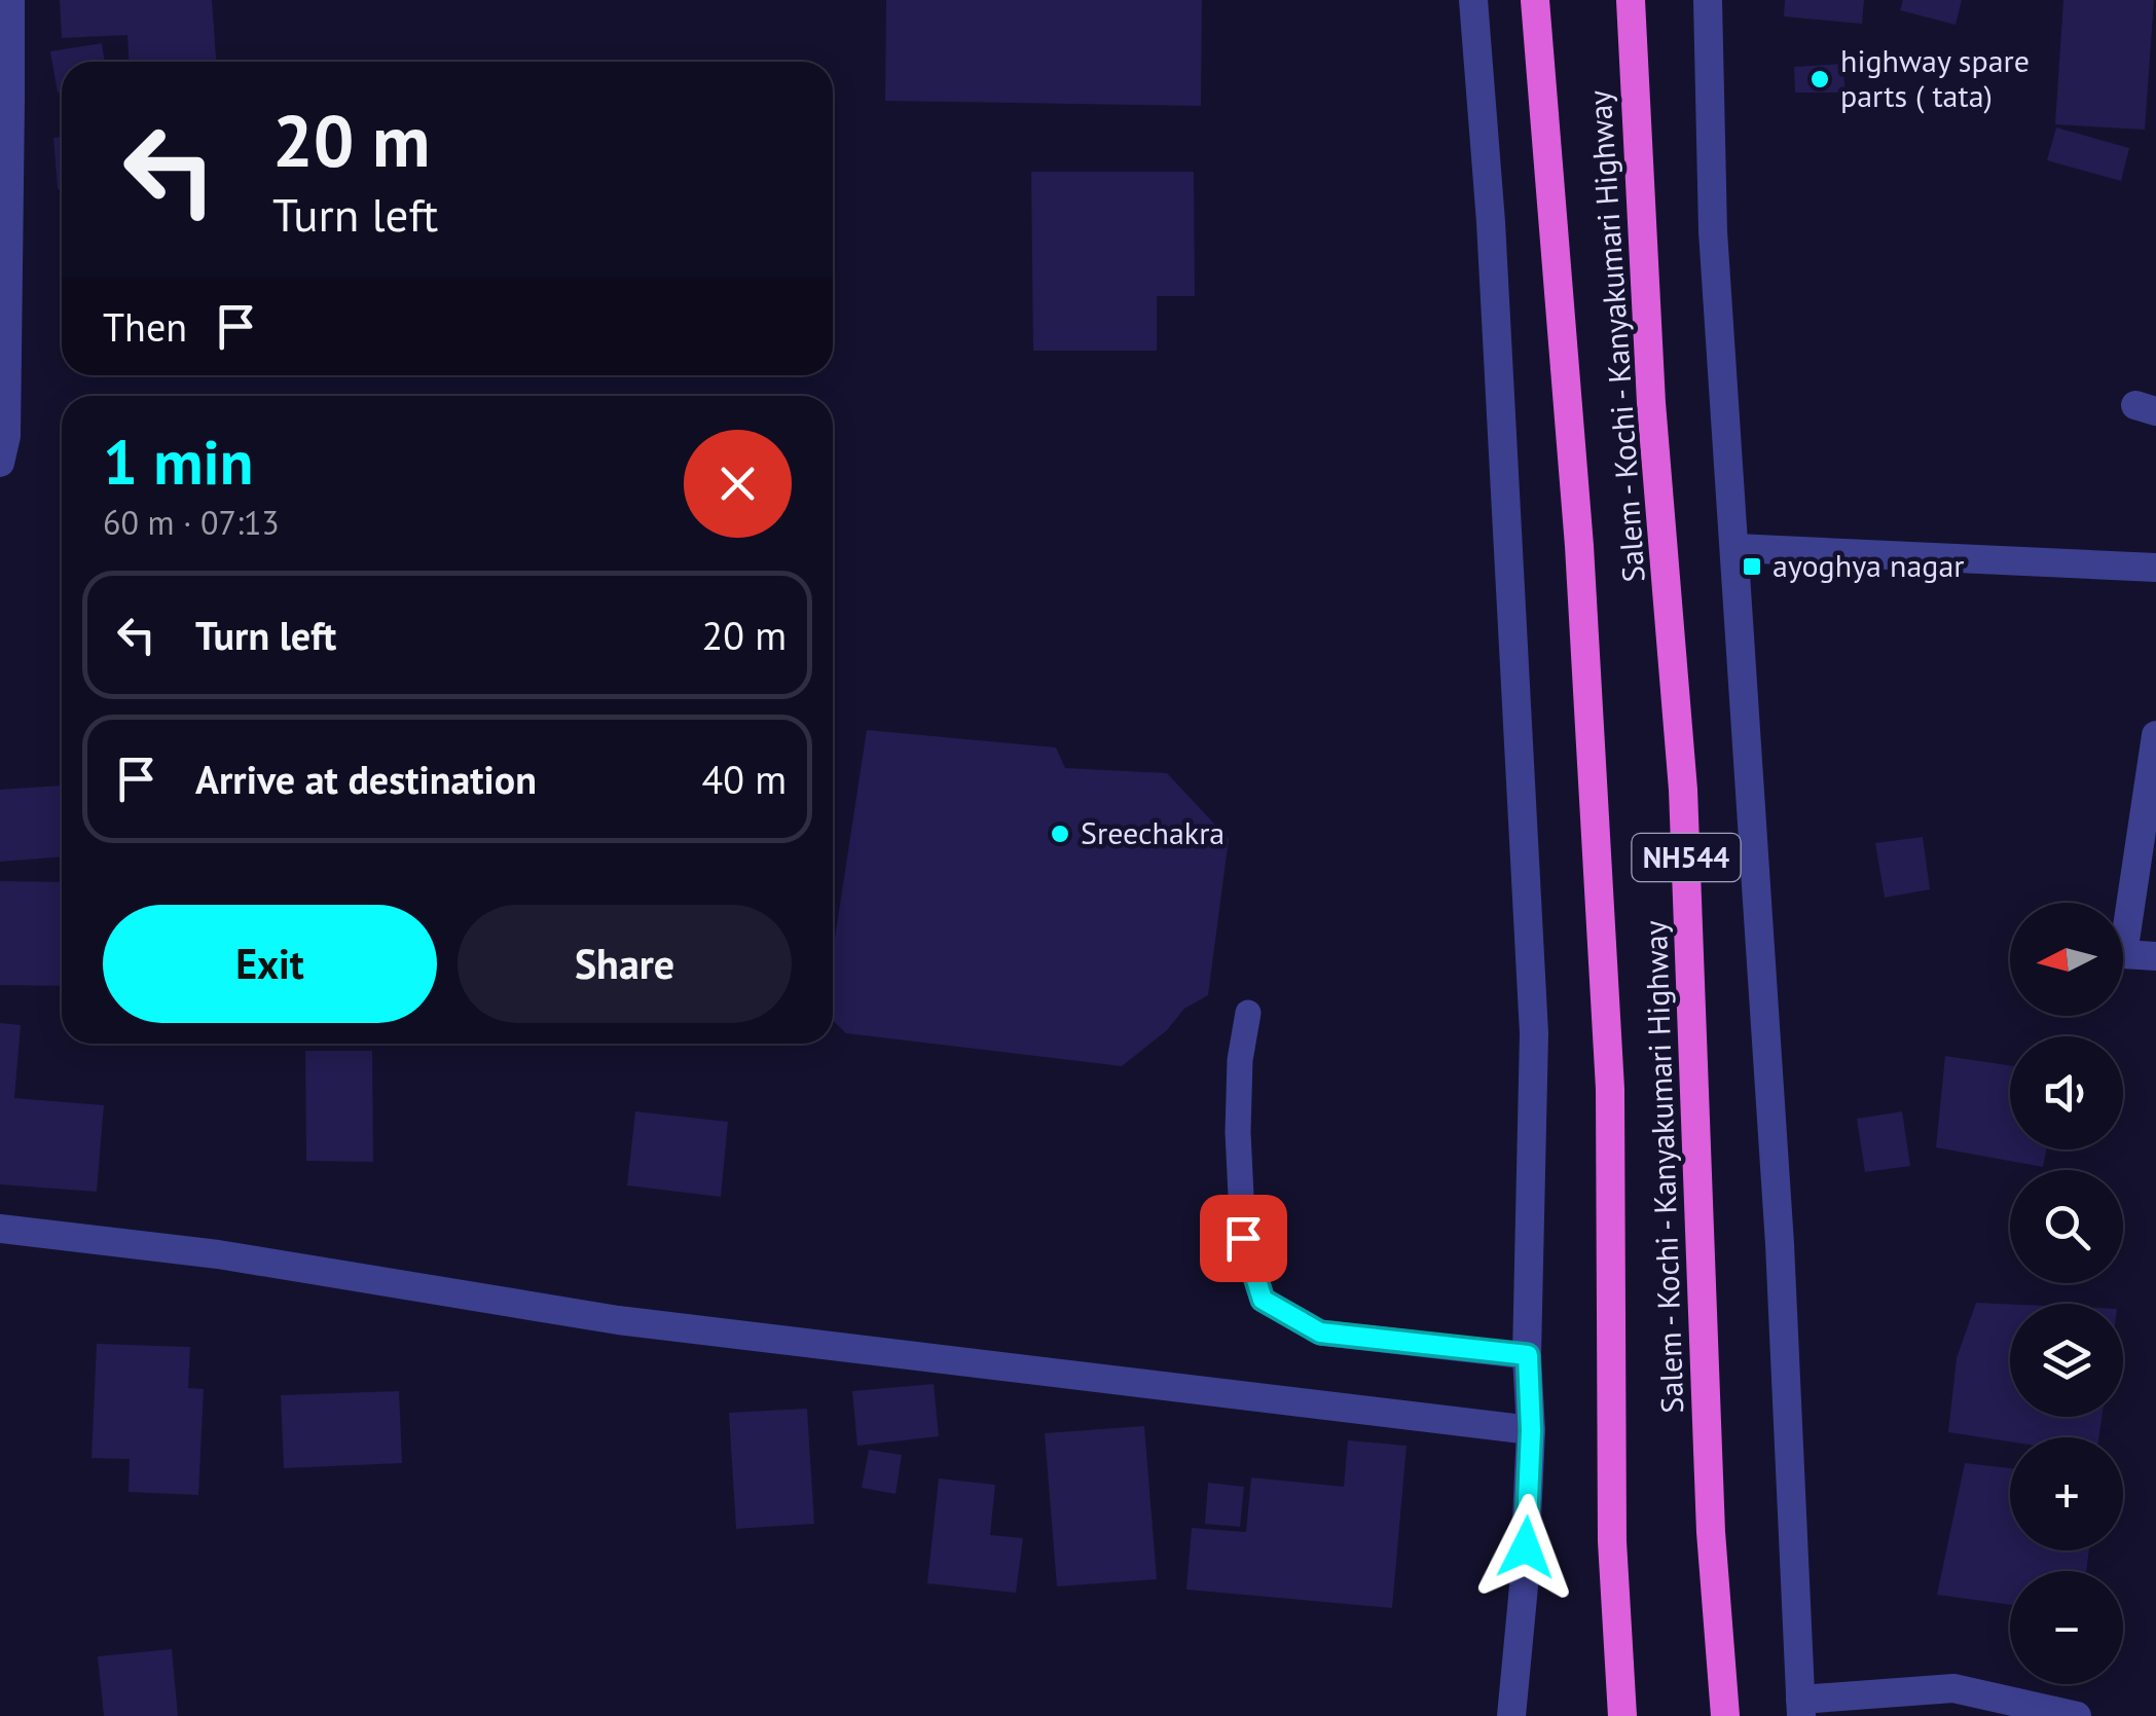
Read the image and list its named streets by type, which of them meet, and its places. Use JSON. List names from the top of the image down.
{
  "streets": {
    "highway": ["Salem - Kochi - Kanyakumari Highway", "NH544"]
  },
  "places": {
    "other": ["highway spare parts ( tata)", "Sreechakra"],
    "transit": ["ayoghya nagar"]
  },
  "north": "left",
  "page": {
    "turn": ["20 m", "Turn left"],
    "then": "Then",
    "heading": ["1 min", "60 m · 07:13"],
    "list": [
      {
        "name": "Turn left",
        "value": "20 m"
      },
      {
        "name": "Arrive at destination",
        "value": "40 m"
      }
    ],
    "buttons": ["Exit", "Share"],
    "map_buttons": ["+", "−"]
  }
}
